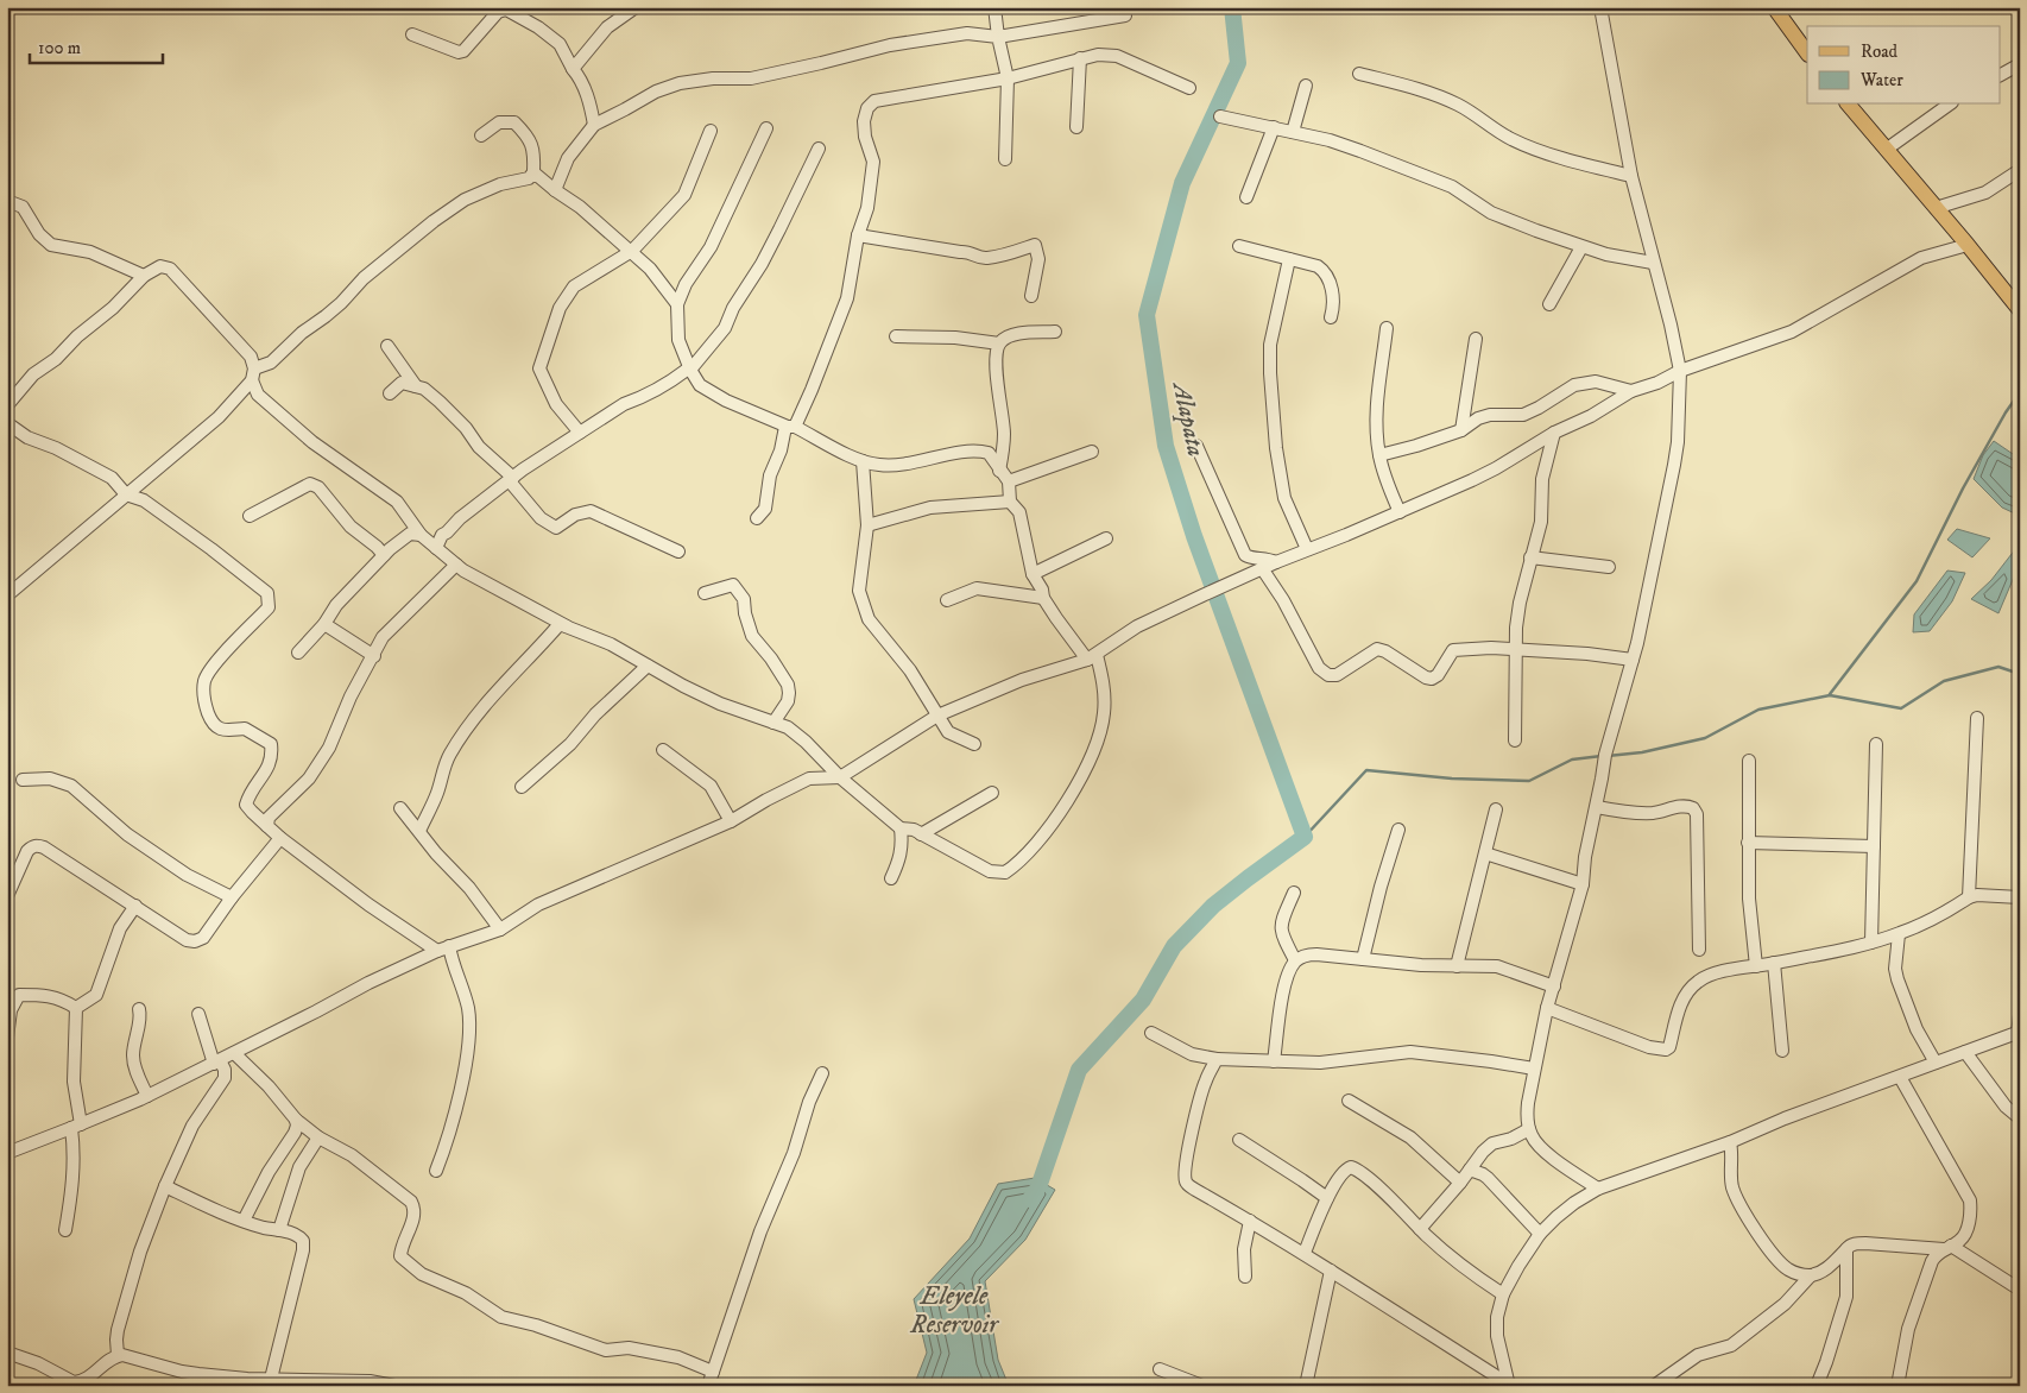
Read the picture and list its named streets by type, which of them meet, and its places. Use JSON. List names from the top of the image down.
{
  "water": ["Alapata", "Eleyele Reservoir"],
  "legend": ["Road", "Water"],
  "scale_bar": "100 m"
}
